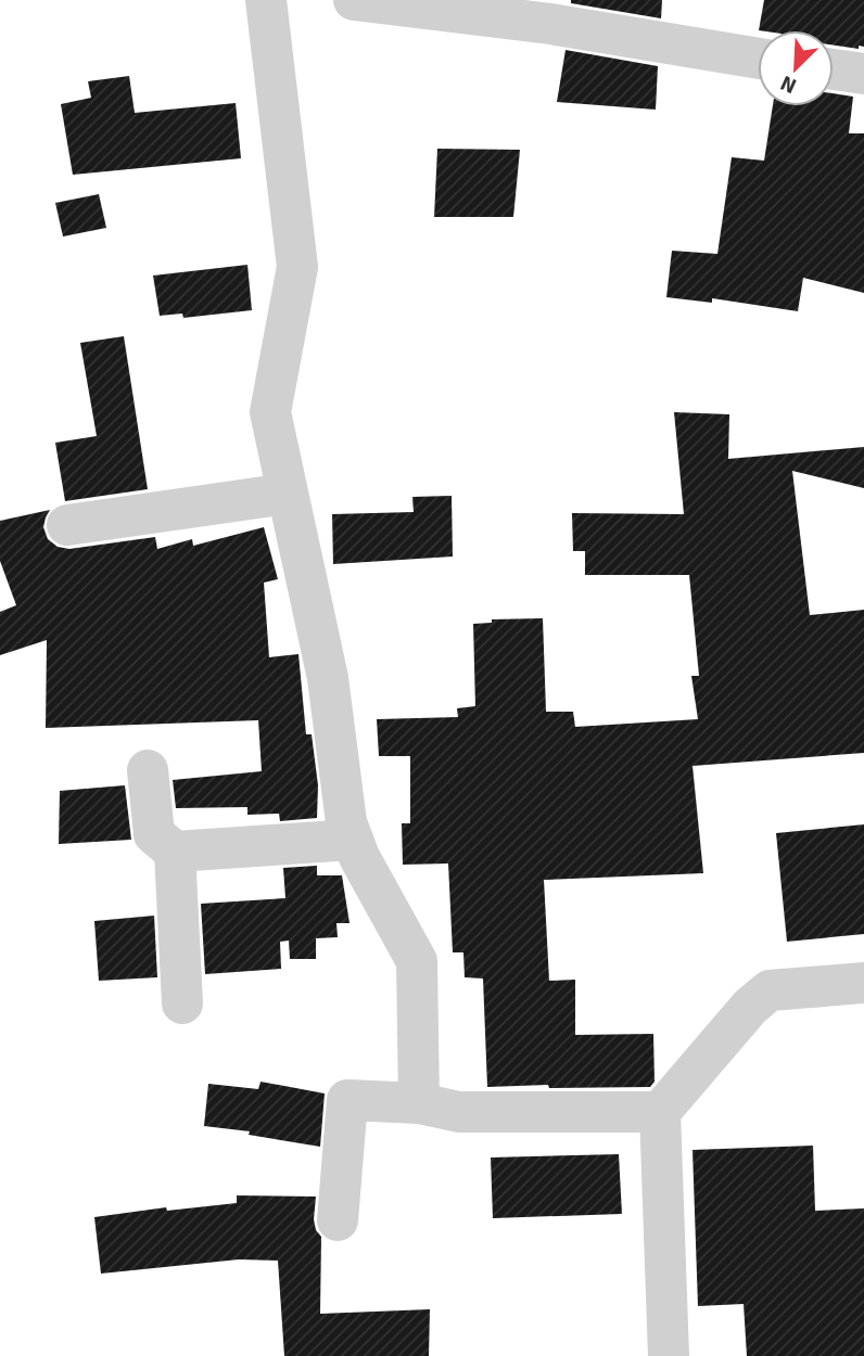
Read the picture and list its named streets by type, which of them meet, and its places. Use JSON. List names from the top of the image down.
{
  "north": "bottom left"
}
